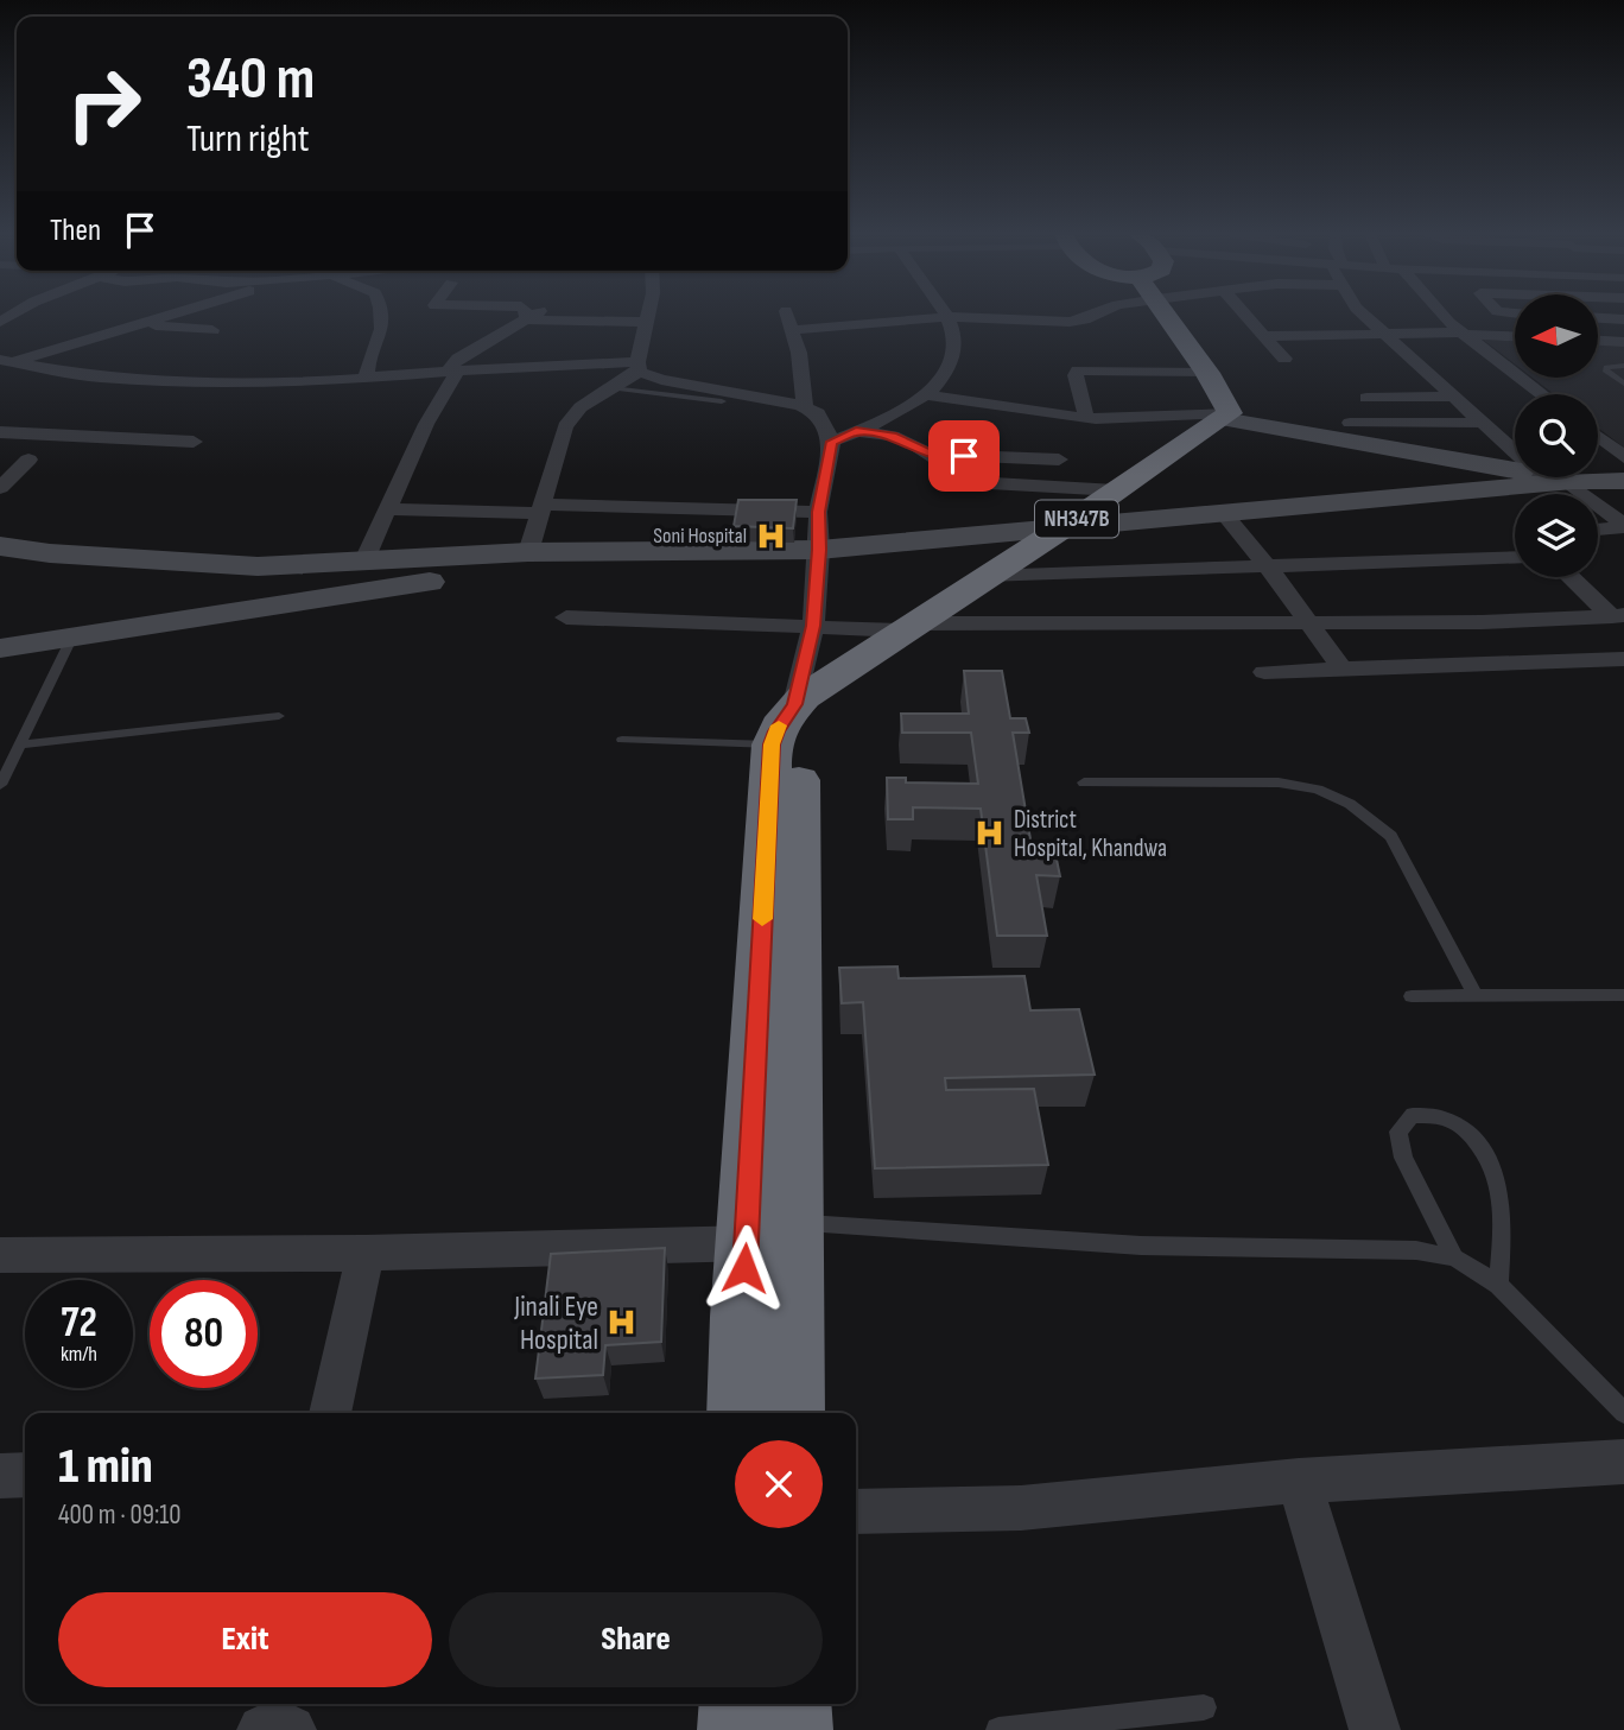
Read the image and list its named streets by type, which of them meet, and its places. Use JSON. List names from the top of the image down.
{
  "streets": {
    "highway": ["NH347B"]
  },
  "places": {
    "hospital": ["Soni Hospital", "District Hospital, Khandwa", "Jinali Eye Hospital"]
  },
  "north": "left",
  "page": {
    "turn": ["340 m", "Turn right"],
    "then": "Then",
    "speed": "72 km/h",
    "limit": "80",
    "heading": ["1 min", "400 m · 09:10"],
    "buttons": ["Exit", "Share"]
  }
}
